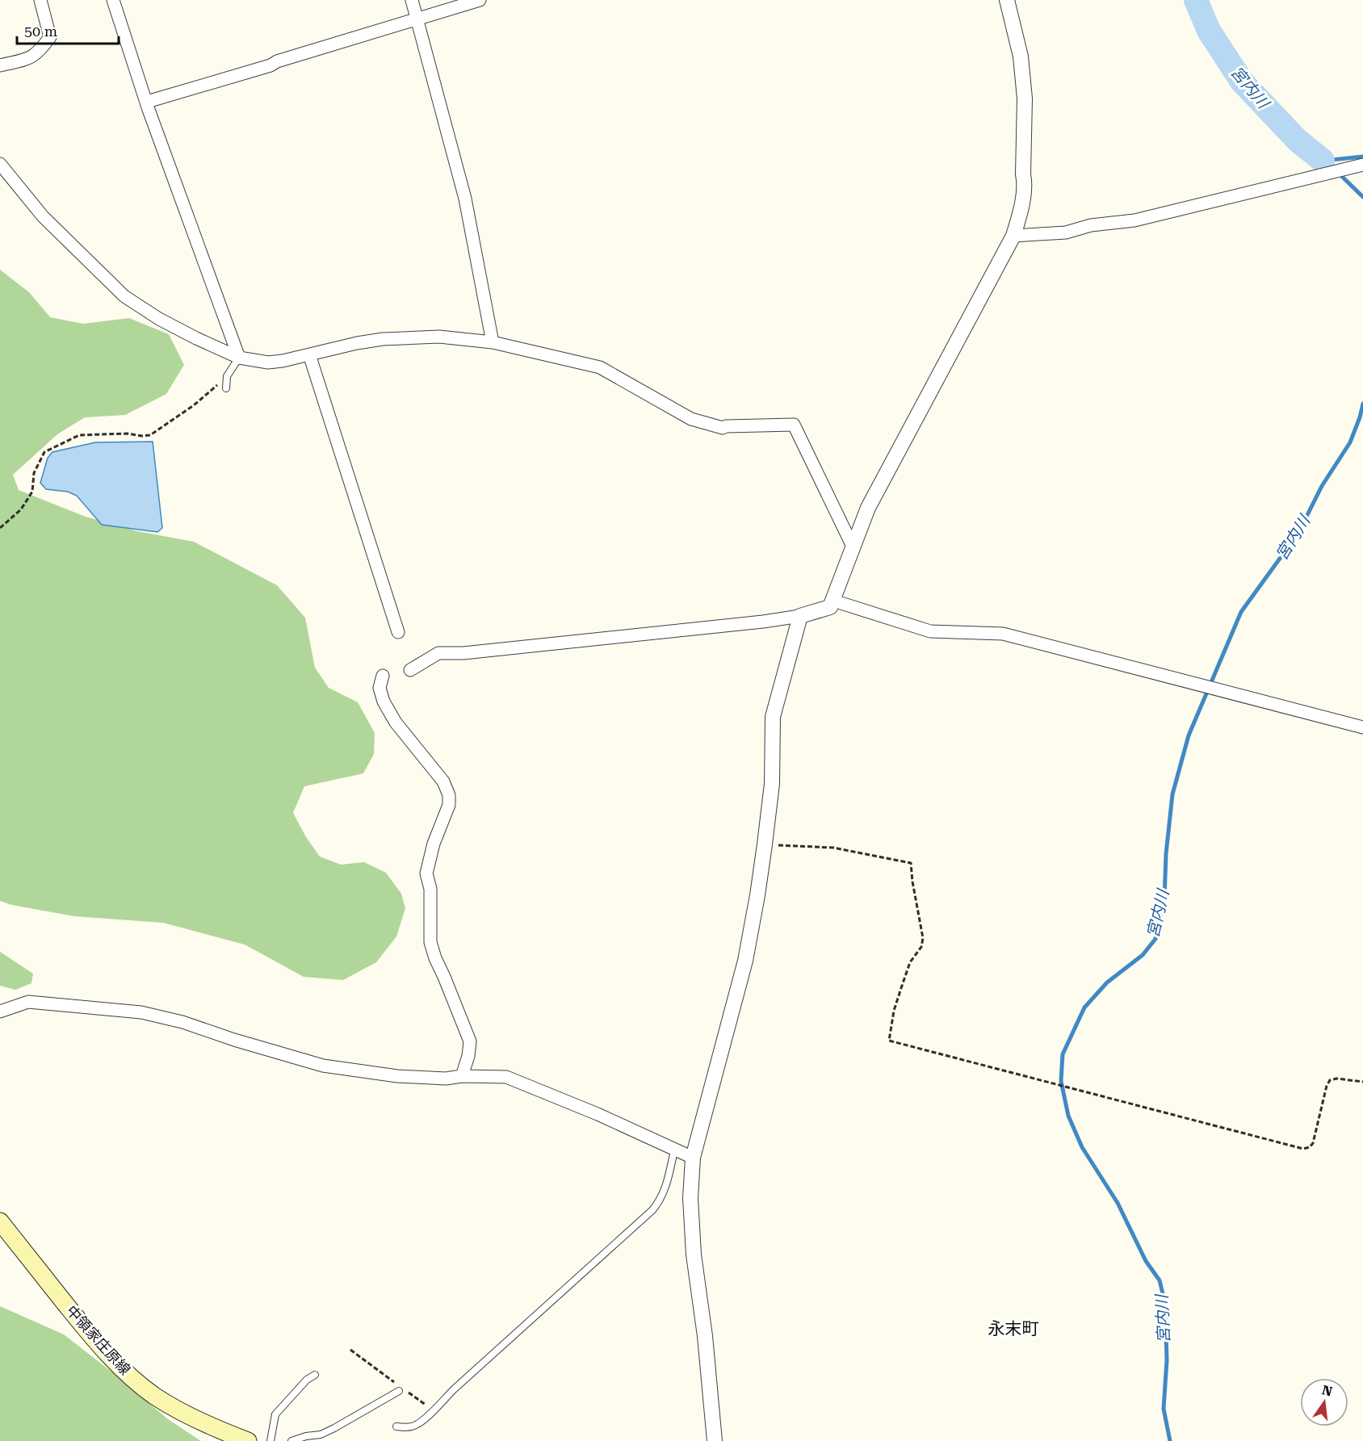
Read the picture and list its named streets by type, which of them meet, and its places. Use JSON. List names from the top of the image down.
{
  "streets": {
    "main road": ["中領家庄原線"]
  },
  "districts": ["永末町"],
  "water": ["宮内川"],
  "scale_bar": "50 m",
  "north": "top"
}
